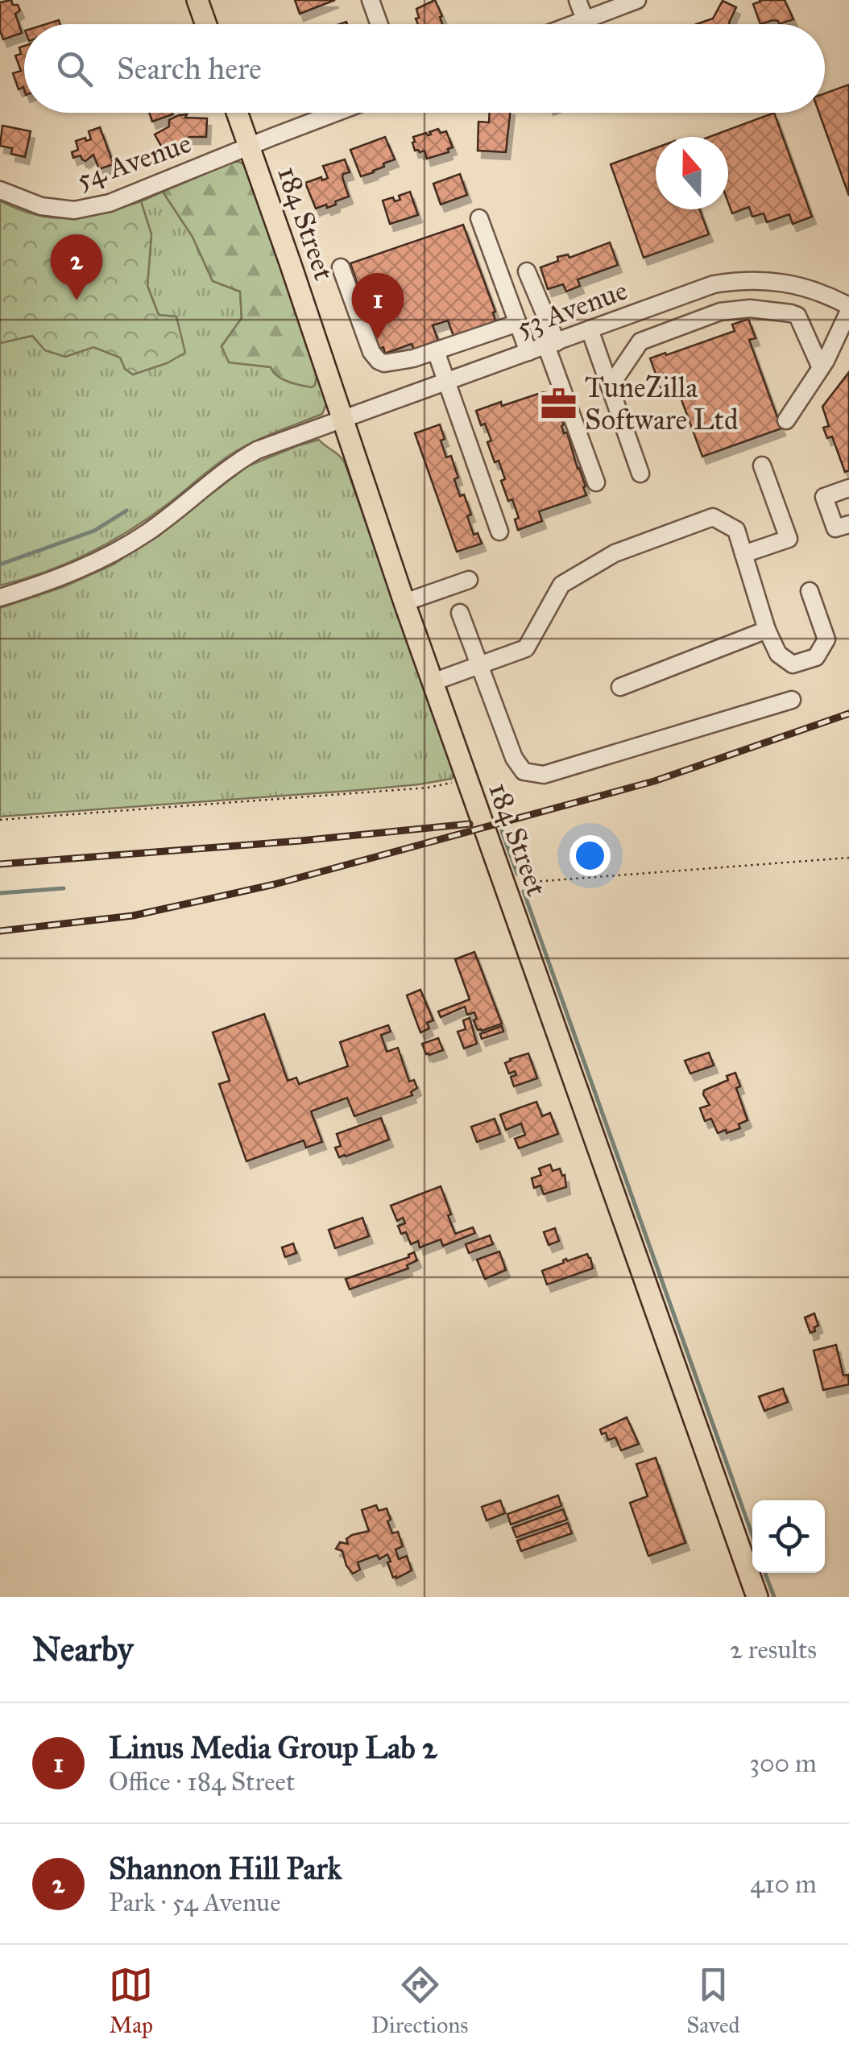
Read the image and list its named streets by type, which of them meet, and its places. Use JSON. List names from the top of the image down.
{
  "streets": {
    "main road": ["184 Street"],
    "street": ["54 Avenue", "53 Avenue"]
  },
  "crossings": [
    ["54 Avenue", "184 Street"],
    ["184 Street", "53 Avenue"]
  ],
  "places": {
    "office": ["TuneZilla Software Ltd"]
  },
  "north": "top",
  "page": {
    "search": "Search here",
    "pins": ["2", "1"],
    "heading": ["Nearby", "2 results"],
    "list": [
      {
        "mark": "1",
        "name": "Linus Media Group Lab 2",
        "note": "Office · 184 Street",
        "value": "300 m"
      },
      {
        "mark": "2",
        "name": "Shannon Hill Park",
        "note": "Park · 54 Avenue",
        "value": "410 m"
      }
    ],
    "nav": ["Map", "Directions", "Saved"]
  }
}
